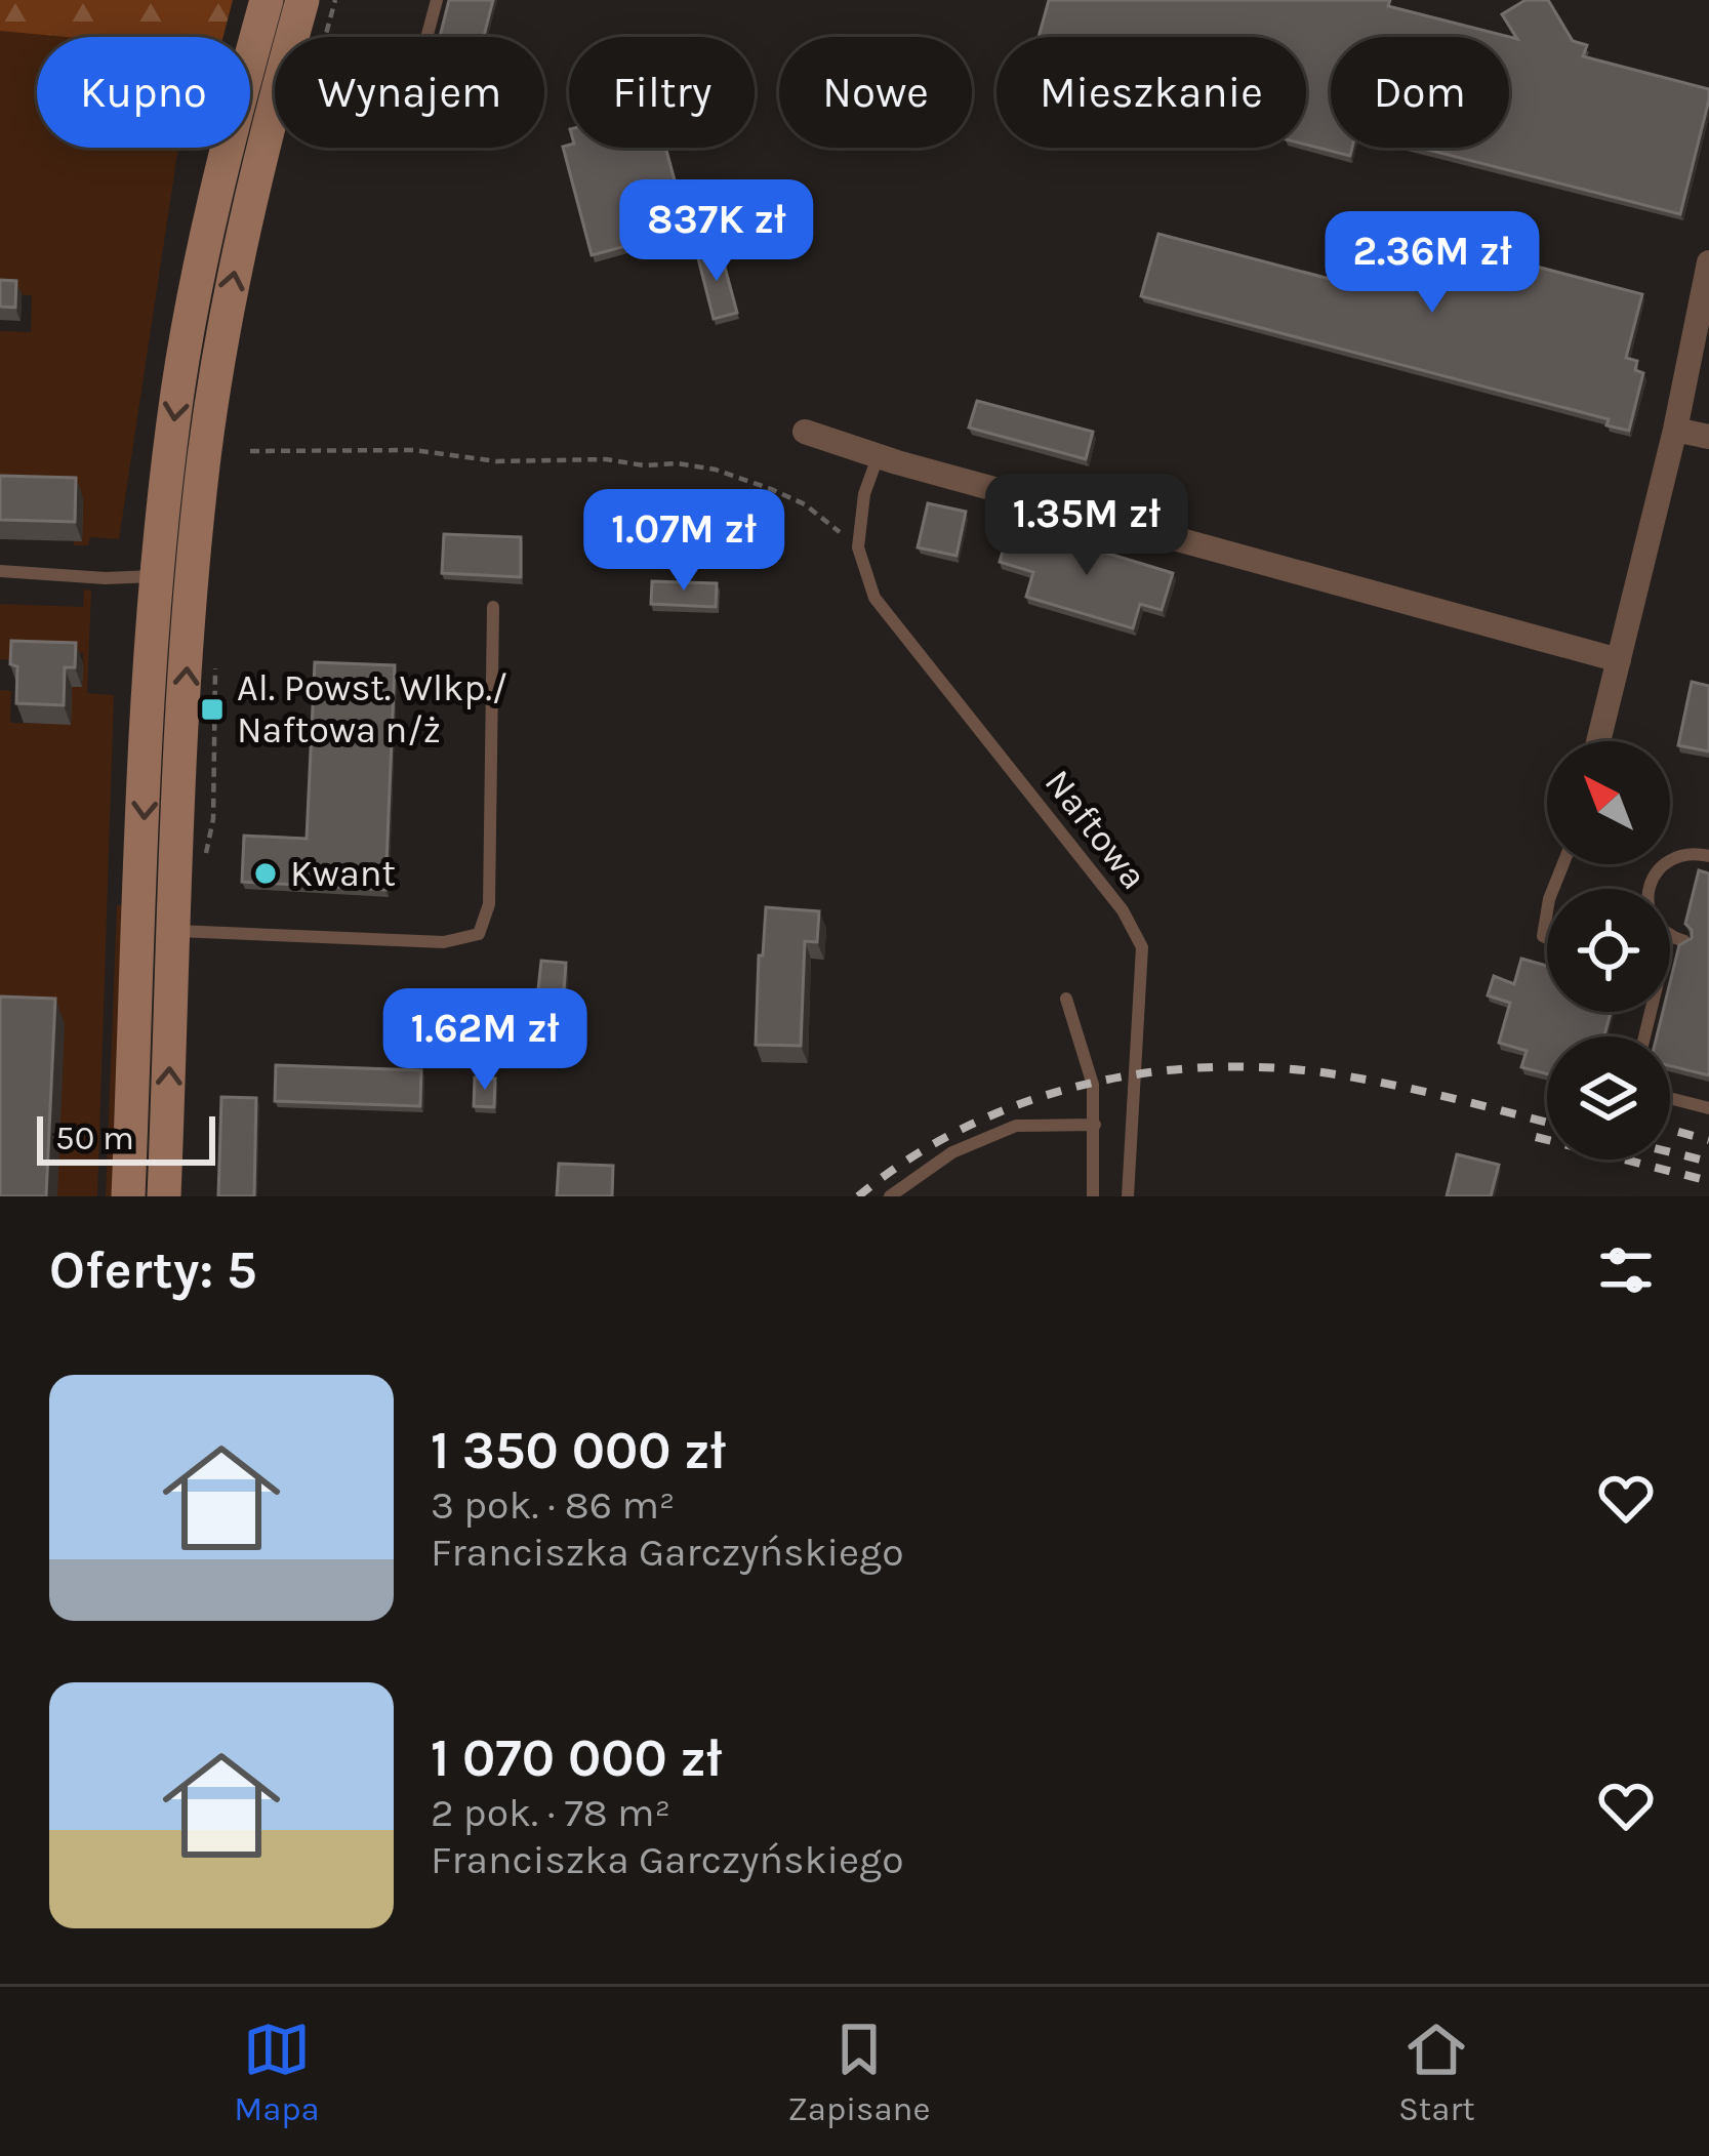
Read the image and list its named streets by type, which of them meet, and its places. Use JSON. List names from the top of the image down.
{
  "streets": {
    "lane": ["Naftowa"]
  },
  "places": {
    "transit": ["Al. Powst. Wlkp./ Naftowa n/ż"],
    "other": ["Kwant"]
  },
  "scale_bar": "50 m",
  "north": "top left",
  "page": {
    "chip": [
      "Kupno",
      "Wynajem",
      "Filtry",
      "Nowe",
      "Mieszkanie",
      "Dom"
    ],
    "price": [
      "837K zł",
      "2.36M zł",
      "1.35M zł",
      "1.07M zł",
      "1.62M zł"
    ],
    "scale": "50 m",
    "heading": "Oferty: 5",
    "list": [
      {
        "name": "1 350 000 zł",
        "note": "3 pok. · 86 m² · Franciszka Garczyńskiego"
      },
      {
        "name": "1 070 000 zł",
        "note": "2 pok. · 78 m² · Franciszka Garczyńskiego"
      }
    ],
    "tabs": ["Mapa", "Zapisane", "Start"]
  }
}
